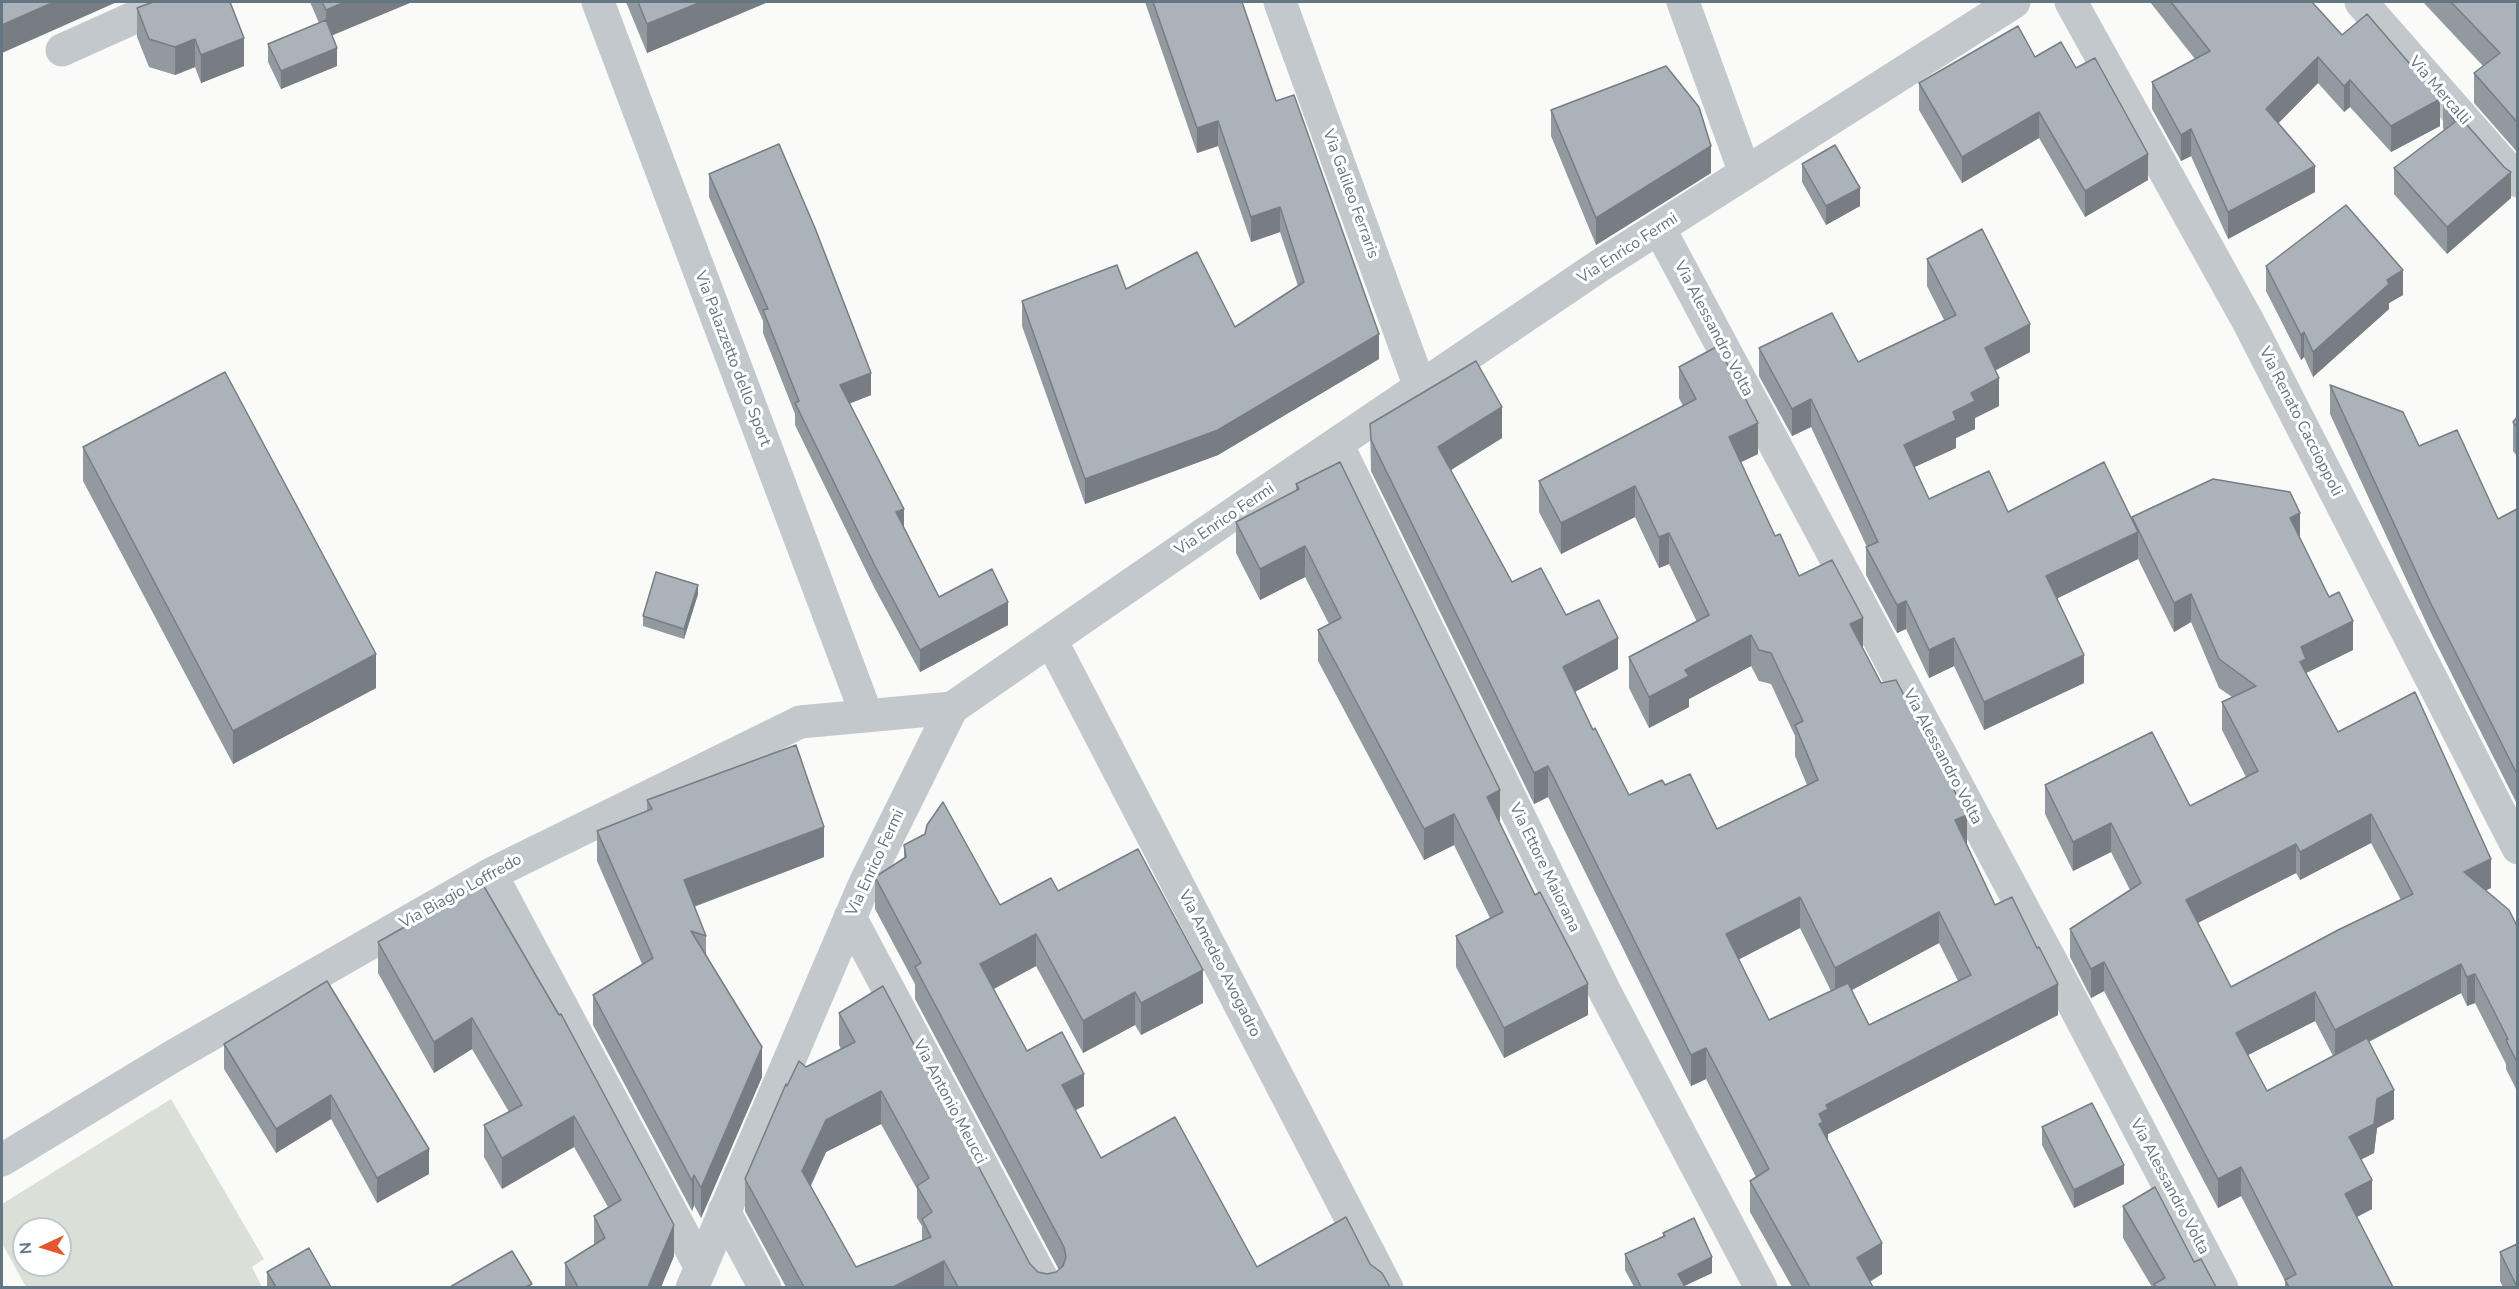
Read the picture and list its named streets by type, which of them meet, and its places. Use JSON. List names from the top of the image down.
{
  "streets": {
    "street": [
      "Via Mercalli",
      "Via Galileo Ferraris",
      "Via Enrico Fermi",
      "Via Alessandro Volta",
      "Via Palazzetto dello Sport",
      "Via Renato Caccioppoli",
      "Via Ettore Maiorana",
      "Via Biagio Loffredo",
      "Via Amedeo Avogadro",
      "Via Antonio Meucci"
    ]
  },
  "crossings": [
    ["Via Galileo Ferraris", "Via Enrico Fermi"],
    ["Via Enrico Fermi", "Via Alessandro Volta"],
    ["Via Enrico Fermi", "Via Ettore Maiorana"],
    ["Via Enrico Fermi", "Via Biagio Loffredo"],
    ["Via Enrico Fermi", "Via Amedeo Avogadro"],
    ["Via Enrico Fermi", "Via Antonio Meucci"],
    ["Via Palazzetto dello Sport", "Via Biagio Loffredo"]
  ],
  "north": "left"
}
